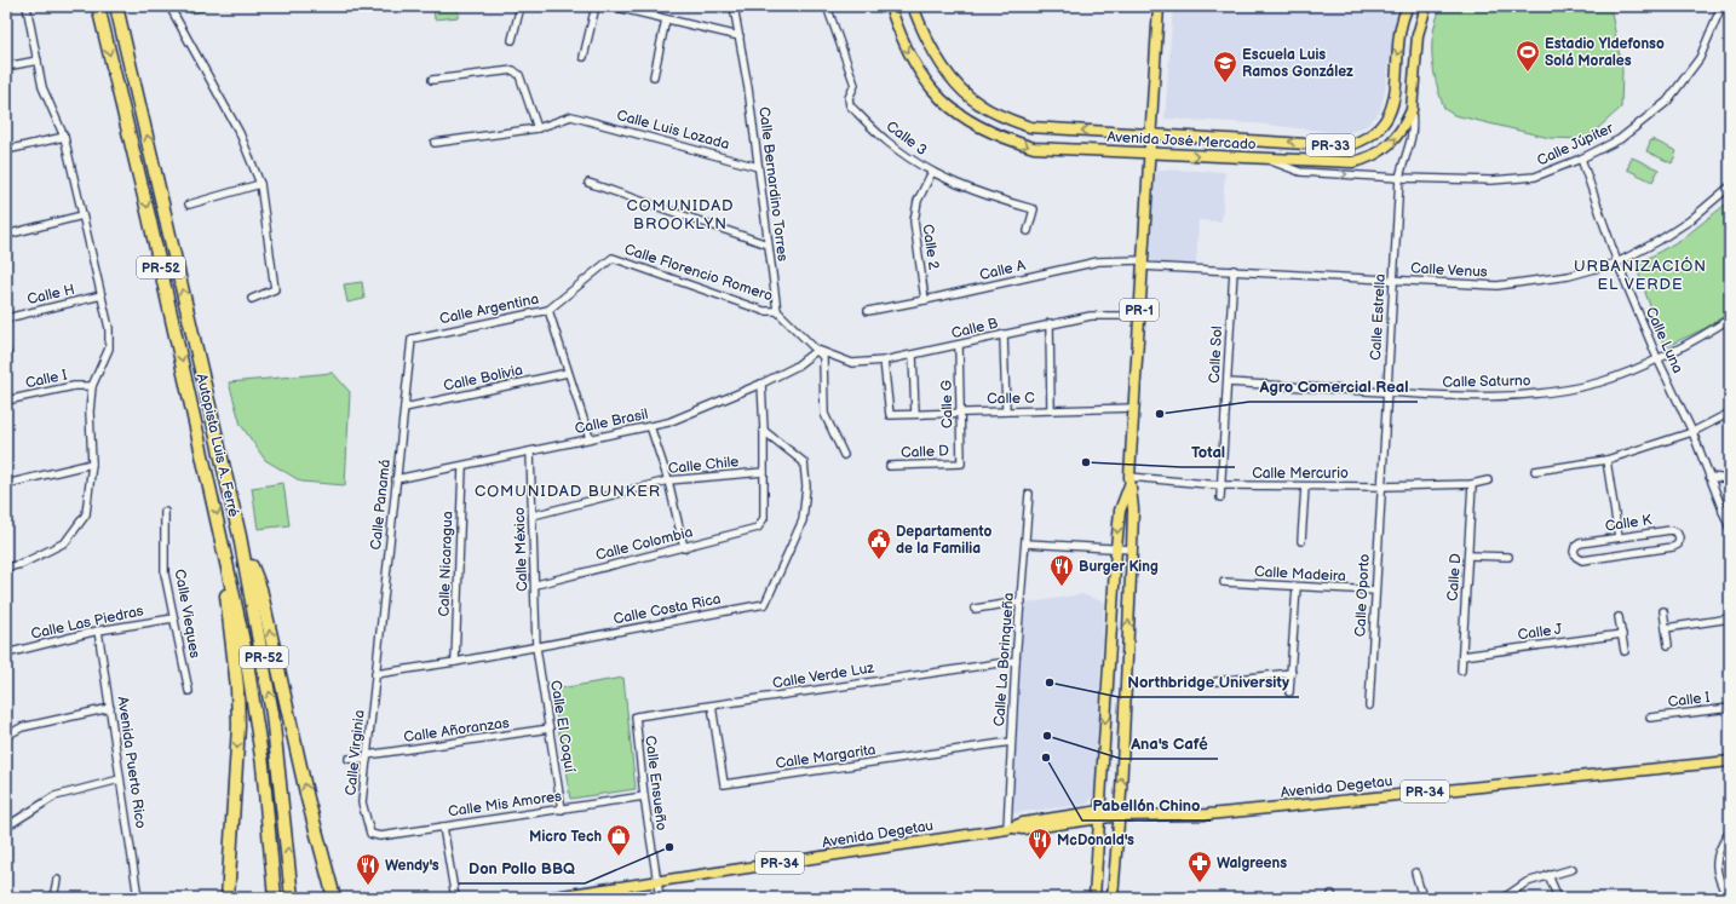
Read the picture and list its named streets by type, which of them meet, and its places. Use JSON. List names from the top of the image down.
{
  "streets": {
    "highway": ["PR-52", "Autopista Luis A. Ferré"],
    "main road": [
      "Avenida José Mercado",
      "PR-33",
      "PR-1",
      "Avenida Degetau",
      "PR-34"
    ],
    "street": [
      "Calle Luis Lozada",
      "Calle 3",
      "Calle Júpiter",
      "Calle Bernardino Torres",
      "Calle 2",
      "Calle A",
      "Calle Venus",
      "Calle Florencio Romero",
      "Calle H",
      "Calle Argentina",
      "Calle Estrella",
      "Calle B",
      "Calle Luna",
      "Calle Sol",
      "Calle Bolivia",
      "Calle I",
      "Calle Saturno",
      "Calle C",
      "Calle G",
      "Calle Brasil",
      "Calle D",
      "Calle Chile",
      "Calle Mercurio",
      "Calle Panamá",
      "Calle K",
      "Calle Colombia",
      "Calle México",
      "Calle Nicaragua",
      "Calle Madeira",
      "Calle Oporto",
      "Calle Costa Rica",
      "Calle Vieques",
      "Calle Las Piedras",
      "Calle J",
      "Calle La Borinqueña",
      "Calle Verde Luz",
      "Calle El Coquí",
      "Calle Añoranzas",
      "Calle Virginia",
      "Calle Margarita",
      "Avenida Puerto Rico",
      "Calle Ensueño",
      "Calle Mis Amores"
    ]
  },
  "crossings": [
    ["Calle Luis Lozada", "Calle Bernardino Torres"],
    ["Calle 3", "Calle 2"],
    ["Avenida José Mercado", "Calle Júpiter"],
    ["Avenida José Mercado", "PR-1"],
    ["Avenida José Mercado", "Calle Estrella"],
    ["Calle Júpiter", "Calle Estrella"],
    ["Calle Júpiter", "Calle Luna"],
    ["Calle Bernardino Torres", "Calle Florencio Romero"],
    ["Calle 2", "Calle A"],
    ["Calle A", "Calle Venus"],
    ["Calle A", "PR-1"],
    ["Calle Venus", "PR-1"],
    ["Calle Venus", "Calle Estrella"],
    ["Calle Venus", "Calle Luna"],
    ["Calle Venus", "Calle Sol"],
    ["Calle Florencio Romero", "Calle Argentina"],
    ["Calle Argentina", "Calle Panamá"],
    ["PR-1", "Calle B"],
    ["PR-1", "Calle C"],
    ["PR-1", "Calle Mercurio"],
    ["PR-1", "Avenida Degetau"],
    ["Calle Estrella", "Calle Saturno"],
    ["Calle Estrella", "Calle Mercurio"],
    ["Calle Estrella", "Calle Oporto"],
    ["Calle B", "Calle C"],
    ["Calle B", "Calle G"],
    ["Calle B", "Calle Brasil"],
    ["Calle Luna", "Calle Saturno"],
    ["Calle Sol", "Calle Saturno"],
    ["Calle Sol", "Calle Mercurio"],
    ["Calle Bolivia", "Calle Panamá"],
    ["Calle C", "Calle G"],
    ["Calle G", "Calle D"],
    ["Calle Brasil", "Calle Panamá"],
    ["Calle Brasil", "Calle México"],
    ["Calle Brasil", "Calle Nicaragua"],
    ["Calle D", "Calle Mercurio"],
    ["Calle D", "Calle J"],
    ["Calle Chile", "Calle Colombia"],
    ["Calle Chile", "Calle México"],
    ["Calle Mercurio", "Calle Oporto"],
    ["Calle Panamá", "Calle Costa Rica"],
    ["Calle Panamá", "Calle Virginia"],
    ["Calle Colombia", "Calle México"],
    ["Calle México", "Calle Costa Rica"],
    ["Calle México", "Calle El Coquí"],
    ["Calle Nicaragua", "Calle Costa Rica"],
    ["Calle Madeira", "Calle Oporto"],
    ["Calle Costa Rica", "Calle El Coquí"],
    ["Calle Costa Rica", "Calle Virginia"],
    ["Calle Vieques", "Calle Las Piedras"],
    ["Calle Las Piedras", "Avenida Puerto Rico"],
    ["Calle La Borinqueña", "Calle Verde Luz"],
    ["Calle La Borinqueña", "Calle Margarita"],
    ["Calle La Borinqueña", "Avenida Degetau"],
    ["Calle Verde Luz", "Calle Margarita"],
    ["Calle Verde Luz", "Calle Ensueño"],
    ["Calle El Coquí", "Calle Añoranzas"],
    ["Calle El Coquí", "Calle Mis Amores"],
    ["Calle Añoranzas", "Calle Virginia"],
    ["Calle Virginia", "Calle Mis Amores"],
    ["Calle Ensueño", "Avenida Degetau"],
    ["Calle Ensueño", "Calle Mis Amores"]
  ],
  "districts": ["COMUNIDAD BROOKLYN", "URBANIZACIÓN EL VERDE", "COMUNIDAD BUNKER"],
  "places": {
    "sports": ["Estadio Yldefonso Solá Morales"],
    "school or university": ["Escuela Luis Ramos González"],
    "other": [
      "Agro Comercial Real",
      "Total",
      "Northbridge University",
      "Ana's Café",
      "Pabellón Chino",
      "Don Pollo BBQ"
    ],
    "public building": ["Departamento de la Familia"],
    "restaurant": ["Burger King", "McDonald's", "Wendy's"],
    "shop": ["Micro Tech"],
    "pharmacy": ["Walgreens"]
  }
}
